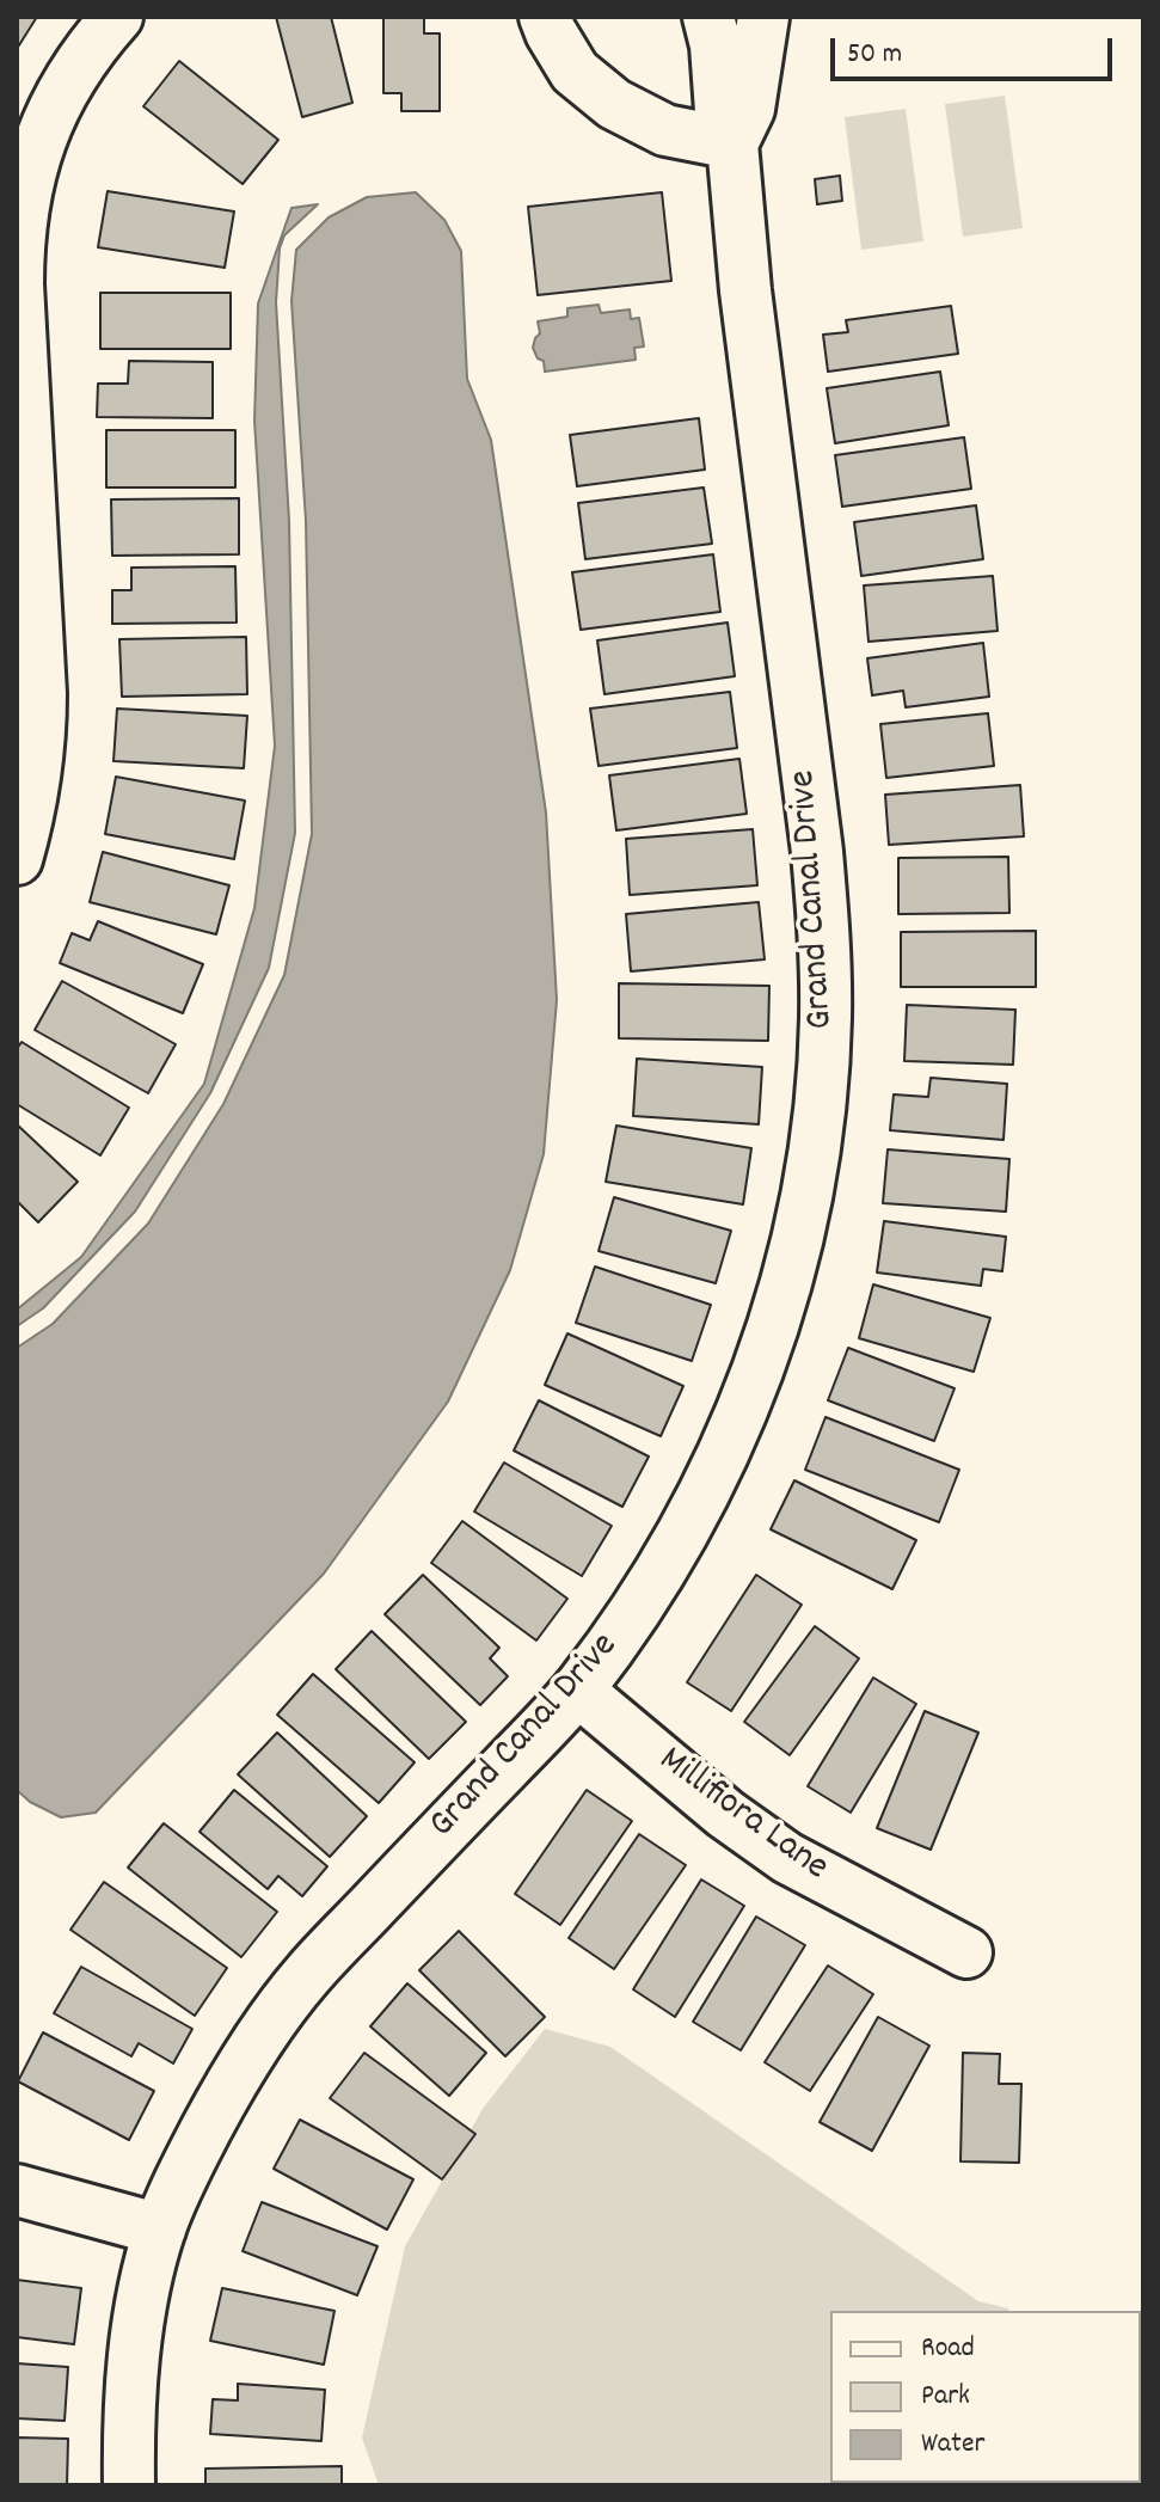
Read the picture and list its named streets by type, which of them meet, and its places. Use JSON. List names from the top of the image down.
{
  "streets": {
    "street": ["Grand Canal Drive", "Millifiora Lane"]
  },
  "crossings": [
    ["Grand Canal Drive", "Millifiora Lane"]
  ],
  "legend": ["Road", "Park", "Water"],
  "scale_bar": "50 m"
}
